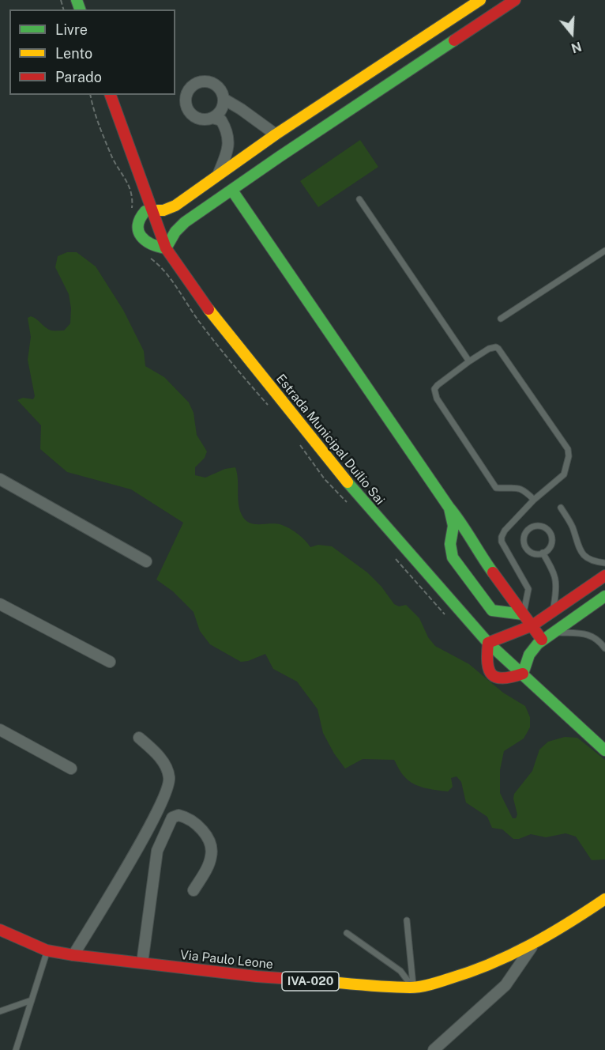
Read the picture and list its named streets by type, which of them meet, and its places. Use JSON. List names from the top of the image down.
{
  "streets": {
    "street": ["Estrada Municipal Duílio Sai", "Via Paulo Leone", "IVA-020"]
  },
  "legend": ["Livre", "Lento", "Parado"],
  "north": "bottom"
}
